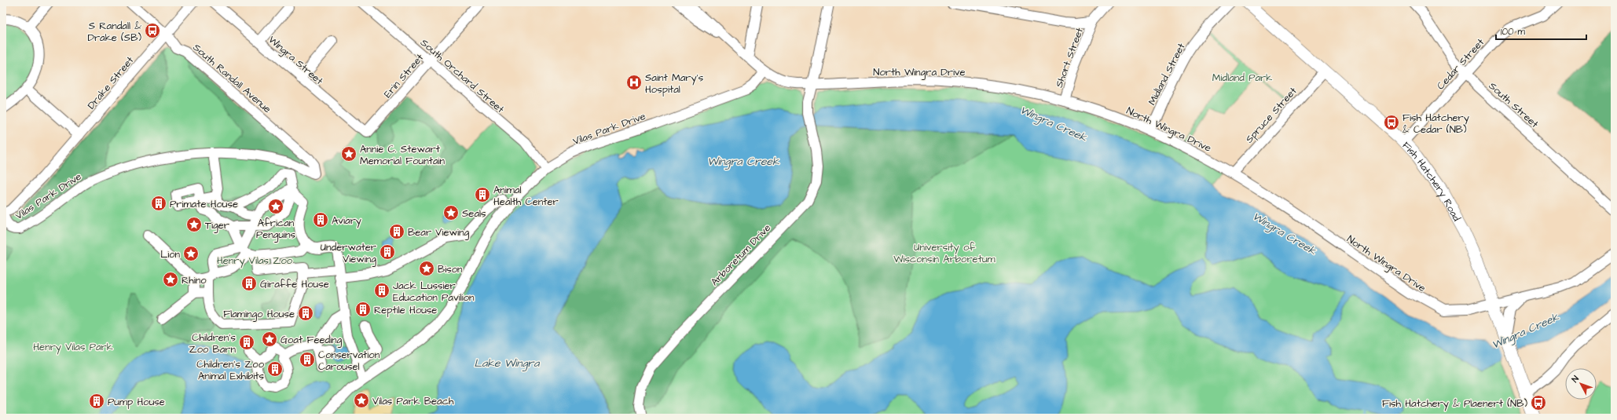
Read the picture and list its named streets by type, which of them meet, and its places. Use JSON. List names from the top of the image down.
{
  "streets": {
    "main road": ["Fish Hatchery Road"],
    "street": [
      "Short Street",
      "Wingra Street",
      "Cedar Street",
      "North Wingra Drive",
      "Midland Street",
      "Erin Street",
      "South Orchard Street",
      "South Randall Avenue",
      "Drake Street",
      "South Street",
      "Spruce Street",
      "Vilas Park Drive",
      "Arboretum Drive"
    ]
  },
  "crossings": [
    ["Short Street", "North Wingra Drive"],
    ["Wingra Street", "Erin Street"],
    ["Cedar Street", "South Street"],
    ["Cedar Street", "Fish Hatchery Road"],
    ["North Wingra Drive", "Midland Street"],
    ["North Wingra Drive", "Spruce Street"],
    ["North Wingra Drive", "Vilas Park Drive"],
    ["North Wingra Drive", "Fish Hatchery Road"],
    ["North Wingra Drive", "Arboretum Drive"],
    ["Erin Street", "South Orchard Street"],
    ["South Orchard Street", "Vilas Park Drive"],
    ["South Randall Avenue", "Drake Street"],
    ["South Randall Avenue", "Vilas Park Drive"],
    ["Drake Street", "Vilas Park Drive"],
    ["Spruce Street", "Fish Hatchery Road"]
  ],
  "water": ["Wingra Creek", "Lake Wingra"],
  "parks": [
    "Midland Park",
    "University of Wisconsin Arboretum",
    "Henry Vilas Zoo",
    "Henry Vilas Park"
  ],
  "places": {
    "bus stop": ["S Randall & Drake (SB)", "Fish Hatchery & Cedar (NB)", "Fish Hatchery & Plaenert (NB)"],
    "hospital": ["Saint Mary's Hospital"],
    "place": [
      "Annie C. Stewart Memorial Fountain",
      "African Penguins",
      "Seals",
      "Tiger",
      "Lion",
      "Bison",
      "Rhino",
      "Goat Feeding",
      "Vilas Park Beach"
    ],
    "building": [
      "Animal Health Center",
      "Primate House",
      "Aviary",
      "Bear Viewing",
      "Underwater Viewing",
      "Giraffe House",
      "Jack Lussier Education Pavilion",
      "Reptile House",
      "Flamingo House",
      "Children's Zoo Barn",
      "Conservation Carousel",
      "Children's Zoo Animal Exhibits",
      "Pump House"
    ]
  },
  "scale_bar": "100 m",
  "north": "top left"
}
